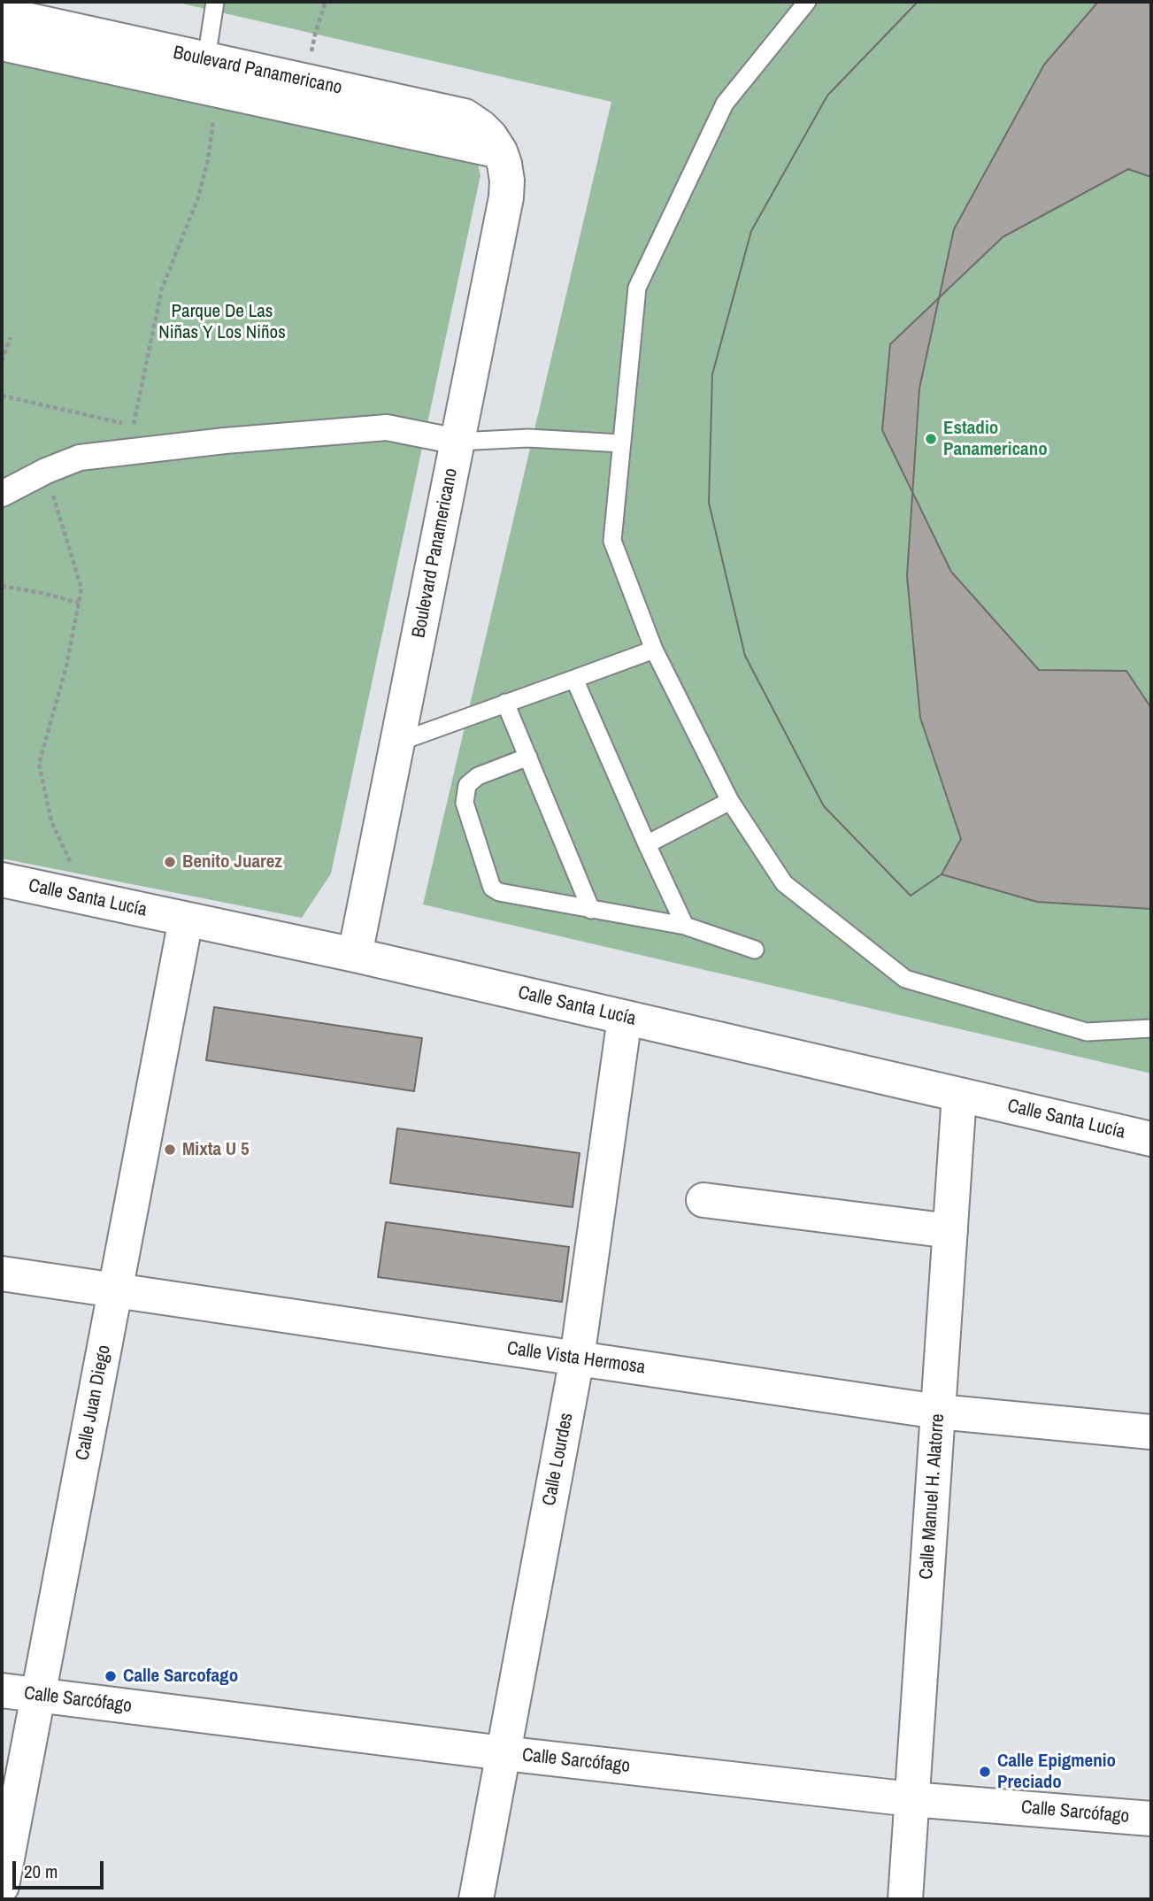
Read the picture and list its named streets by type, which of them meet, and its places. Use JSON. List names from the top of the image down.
{
  "streets": {
    "street": [
      "Boulevard Panamericano",
      "Calle Santa Lucía",
      "Calle Vista Hermosa",
      "Calle Juan Diego",
      "Calle Lourdes",
      "Calle Manuel H. Alatorre",
      "Calle Sarcófago"
    ]
  },
  "crossings": [
    ["Boulevard Panamericano", "Calle Santa Lucía"],
    ["Calle Santa Lucía", "Calle Juan Diego"],
    ["Calle Santa Lucía", "Calle Lourdes"],
    ["Calle Santa Lucía", "Calle Manuel H. Alatorre"],
    ["Calle Vista Hermosa", "Calle Juan Diego"],
    ["Calle Vista Hermosa", "Calle Lourdes"],
    ["Calle Vista Hermosa", "Calle Manuel H. Alatorre"],
    ["Calle Juan Diego", "Calle Sarcófago"],
    ["Calle Lourdes", "Calle Sarcófago"],
    ["Calle Manuel H. Alatorre", "Calle Sarcófago"]
  ],
  "parks": ["Parque De Las Niñas Y Los Niños"],
  "places": [
    "Estadio Panamericano",
    "Benito Juarez",
    "Mixta U 5",
    "Calle Sarcofago",
    "Calle Epigmenio Preciado"
  ],
  "scale_bar": "20 m"
}
